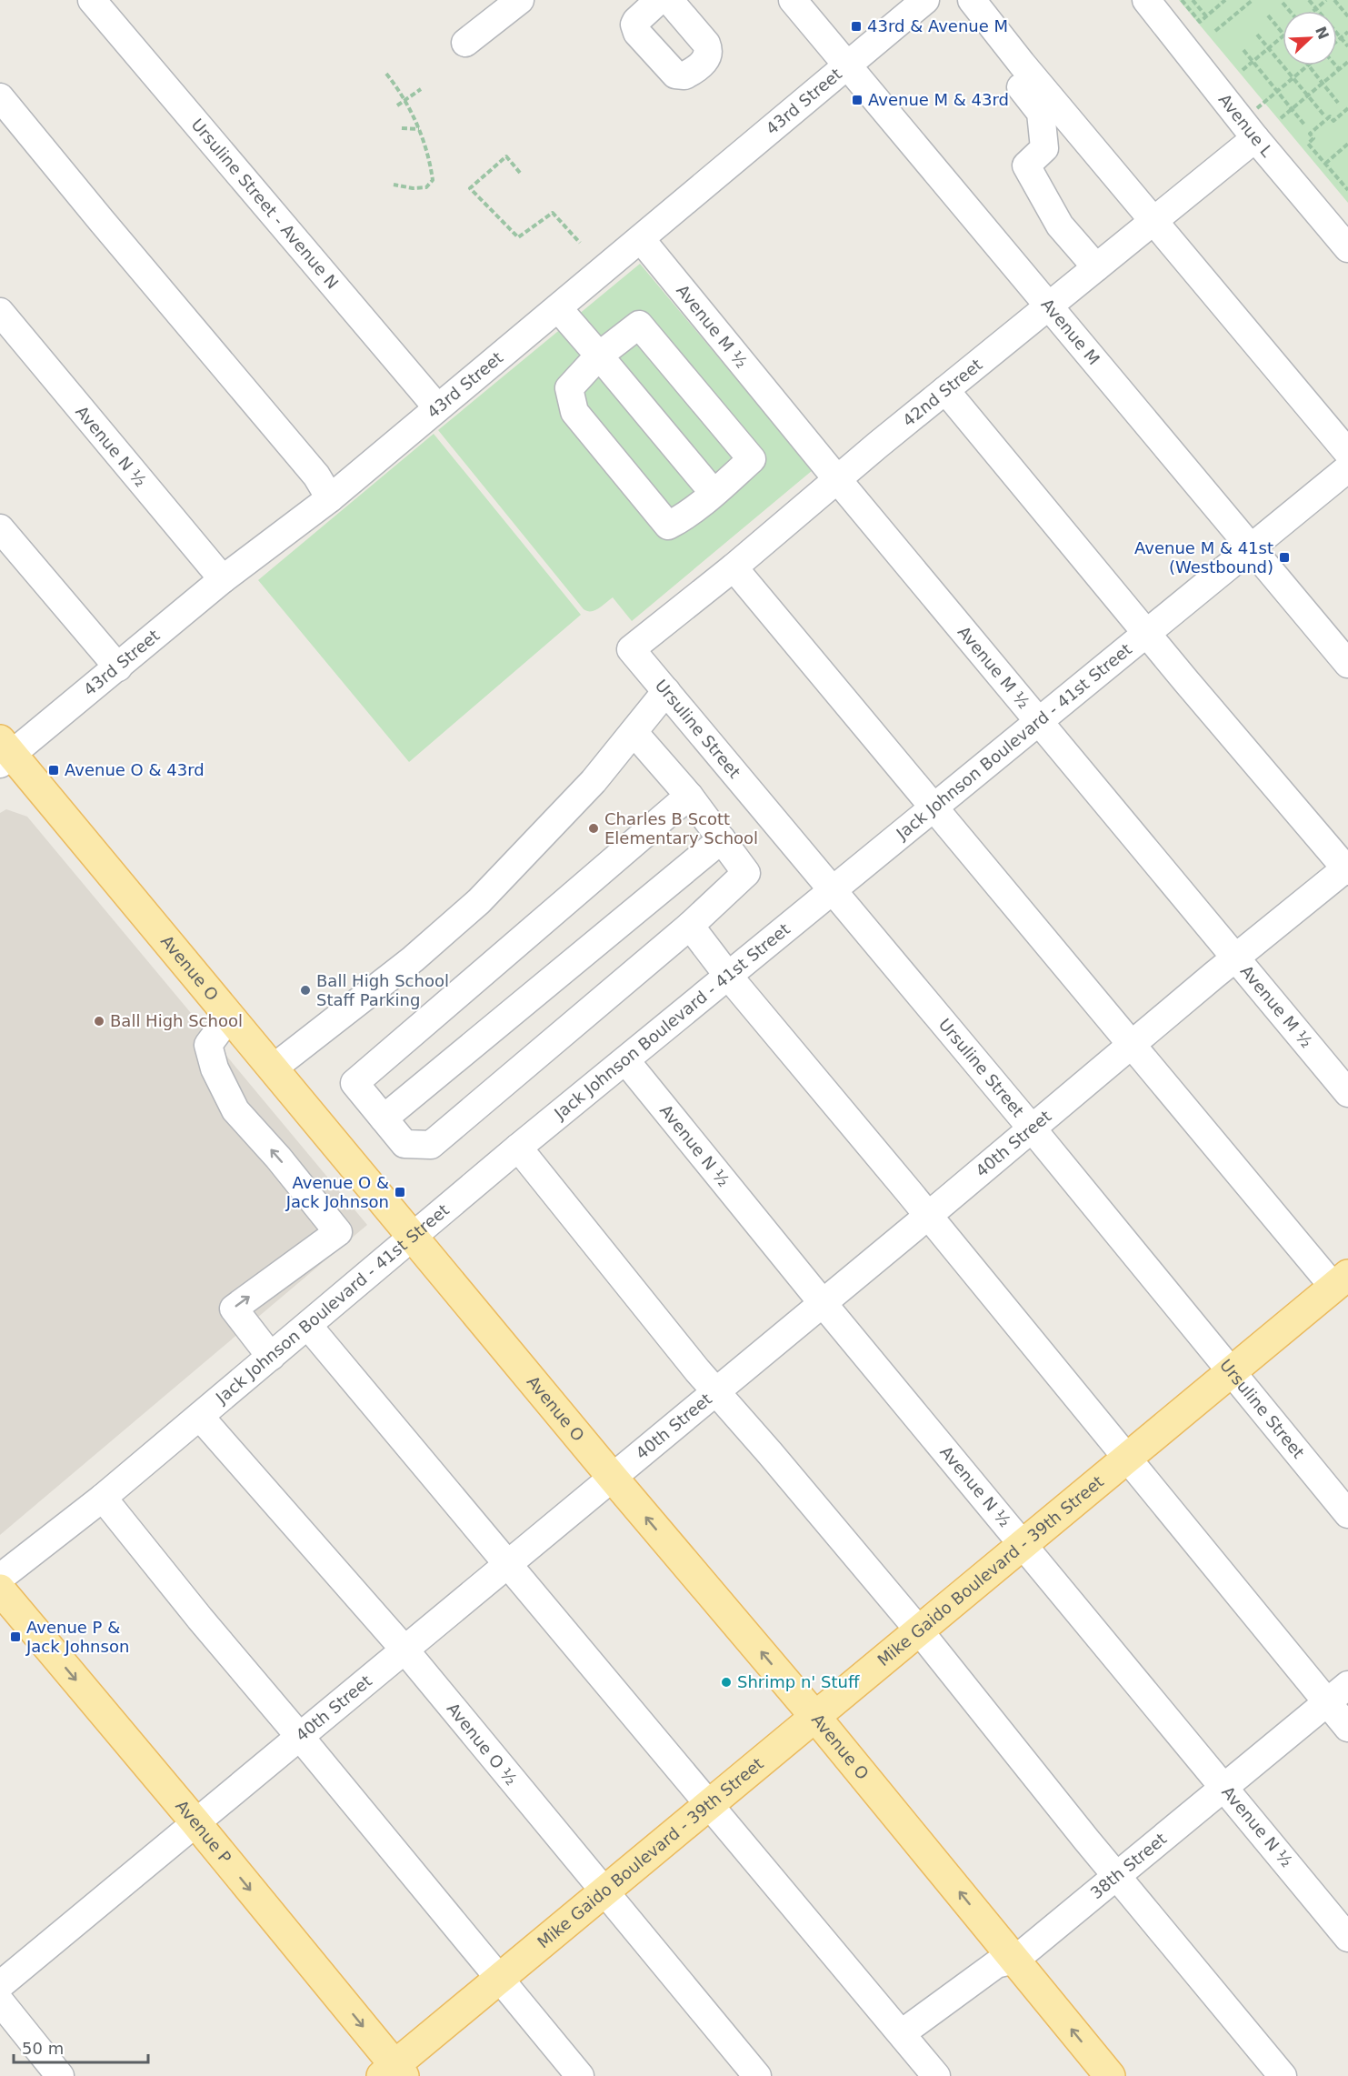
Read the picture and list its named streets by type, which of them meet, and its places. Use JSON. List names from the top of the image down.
{
  "streets": {
    "main road": ["Avenue O", "Mike Gaido Boulevard - 39th Street", "Avenue P"],
    "street": [
      "43rd Street",
      "Avenue L",
      "Ursuline Street - Avenue N",
      "Avenue M ½",
      "Avenue M",
      "42nd Street",
      "Avenue N ½",
      "Ursuline Street",
      "Jack Johnson Boulevard - 41st Street",
      "40th Street",
      "Avenue O ½",
      "38th Street"
    ]
  },
  "crossings": [
    ["43rd Street", "Ursuline Street - Avenue N"],
    ["43rd Street", "Avenue M ½"],
    ["43rd Street", "Avenue M"],
    ["43rd Street", "Avenue N ½"],
    ["43rd Street", "Avenue O"],
    ["Avenue L", "42nd Street"],
    ["Avenue M ½", "42nd Street"],
    ["Avenue M ½", "Jack Johnson Boulevard - 41st Street"],
    ["Avenue M ½", "40th Street"],
    ["Avenue M", "42nd Street"],
    ["Avenue M", "Jack Johnson Boulevard - 41st Street"],
    ["42nd Street", "Ursuline Street"],
    ["Avenue N ½", "Jack Johnson Boulevard - 41st Street"],
    ["Avenue N ½", "40th Street"],
    ["Avenue N ½", "Mike Gaido Boulevard - 39th Street"],
    ["Avenue N ½", "38th Street"],
    ["Ursuline Street", "Jack Johnson Boulevard - 41st Street"],
    ["Ursuline Street", "40th Street"],
    ["Ursuline Street", "Mike Gaido Boulevard - 39th Street"],
    ["Jack Johnson Boulevard - 41st Street", "Avenue O"],
    ["Jack Johnson Boulevard - 41st Street", "Avenue O ½"],
    ["Avenue O", "40th Street"],
    ["Avenue O", "Mike Gaido Boulevard - 39th Street"],
    ["Avenue O", "38th Street"],
    ["40th Street", "Avenue O ½"],
    ["40th Street", "Avenue P"],
    ["Mike Gaido Boulevard - 39th Street", "Avenue O ½"],
    ["Mike Gaido Boulevard - 39th Street", "Avenue P"]
  ],
  "one_way": ["Avenue O", "Avenue P"],
  "places": {
    "transit": [
      "43rd & Avenue M",
      "Avenue M & 43rd",
      "Avenue M & 41st (Westbound)",
      "Avenue O & 43rd",
      "Avenue O & Jack Johnson",
      "Avenue P & Jack Johnson"
    ],
    "other": [
      "Charles B Scott Elementary School",
      "Ball High School Staff Parking",
      "Ball High School",
      "Shrimp n' Stuff"
    ]
  },
  "scale_bar": "50 m",
  "north": "top right"
}
